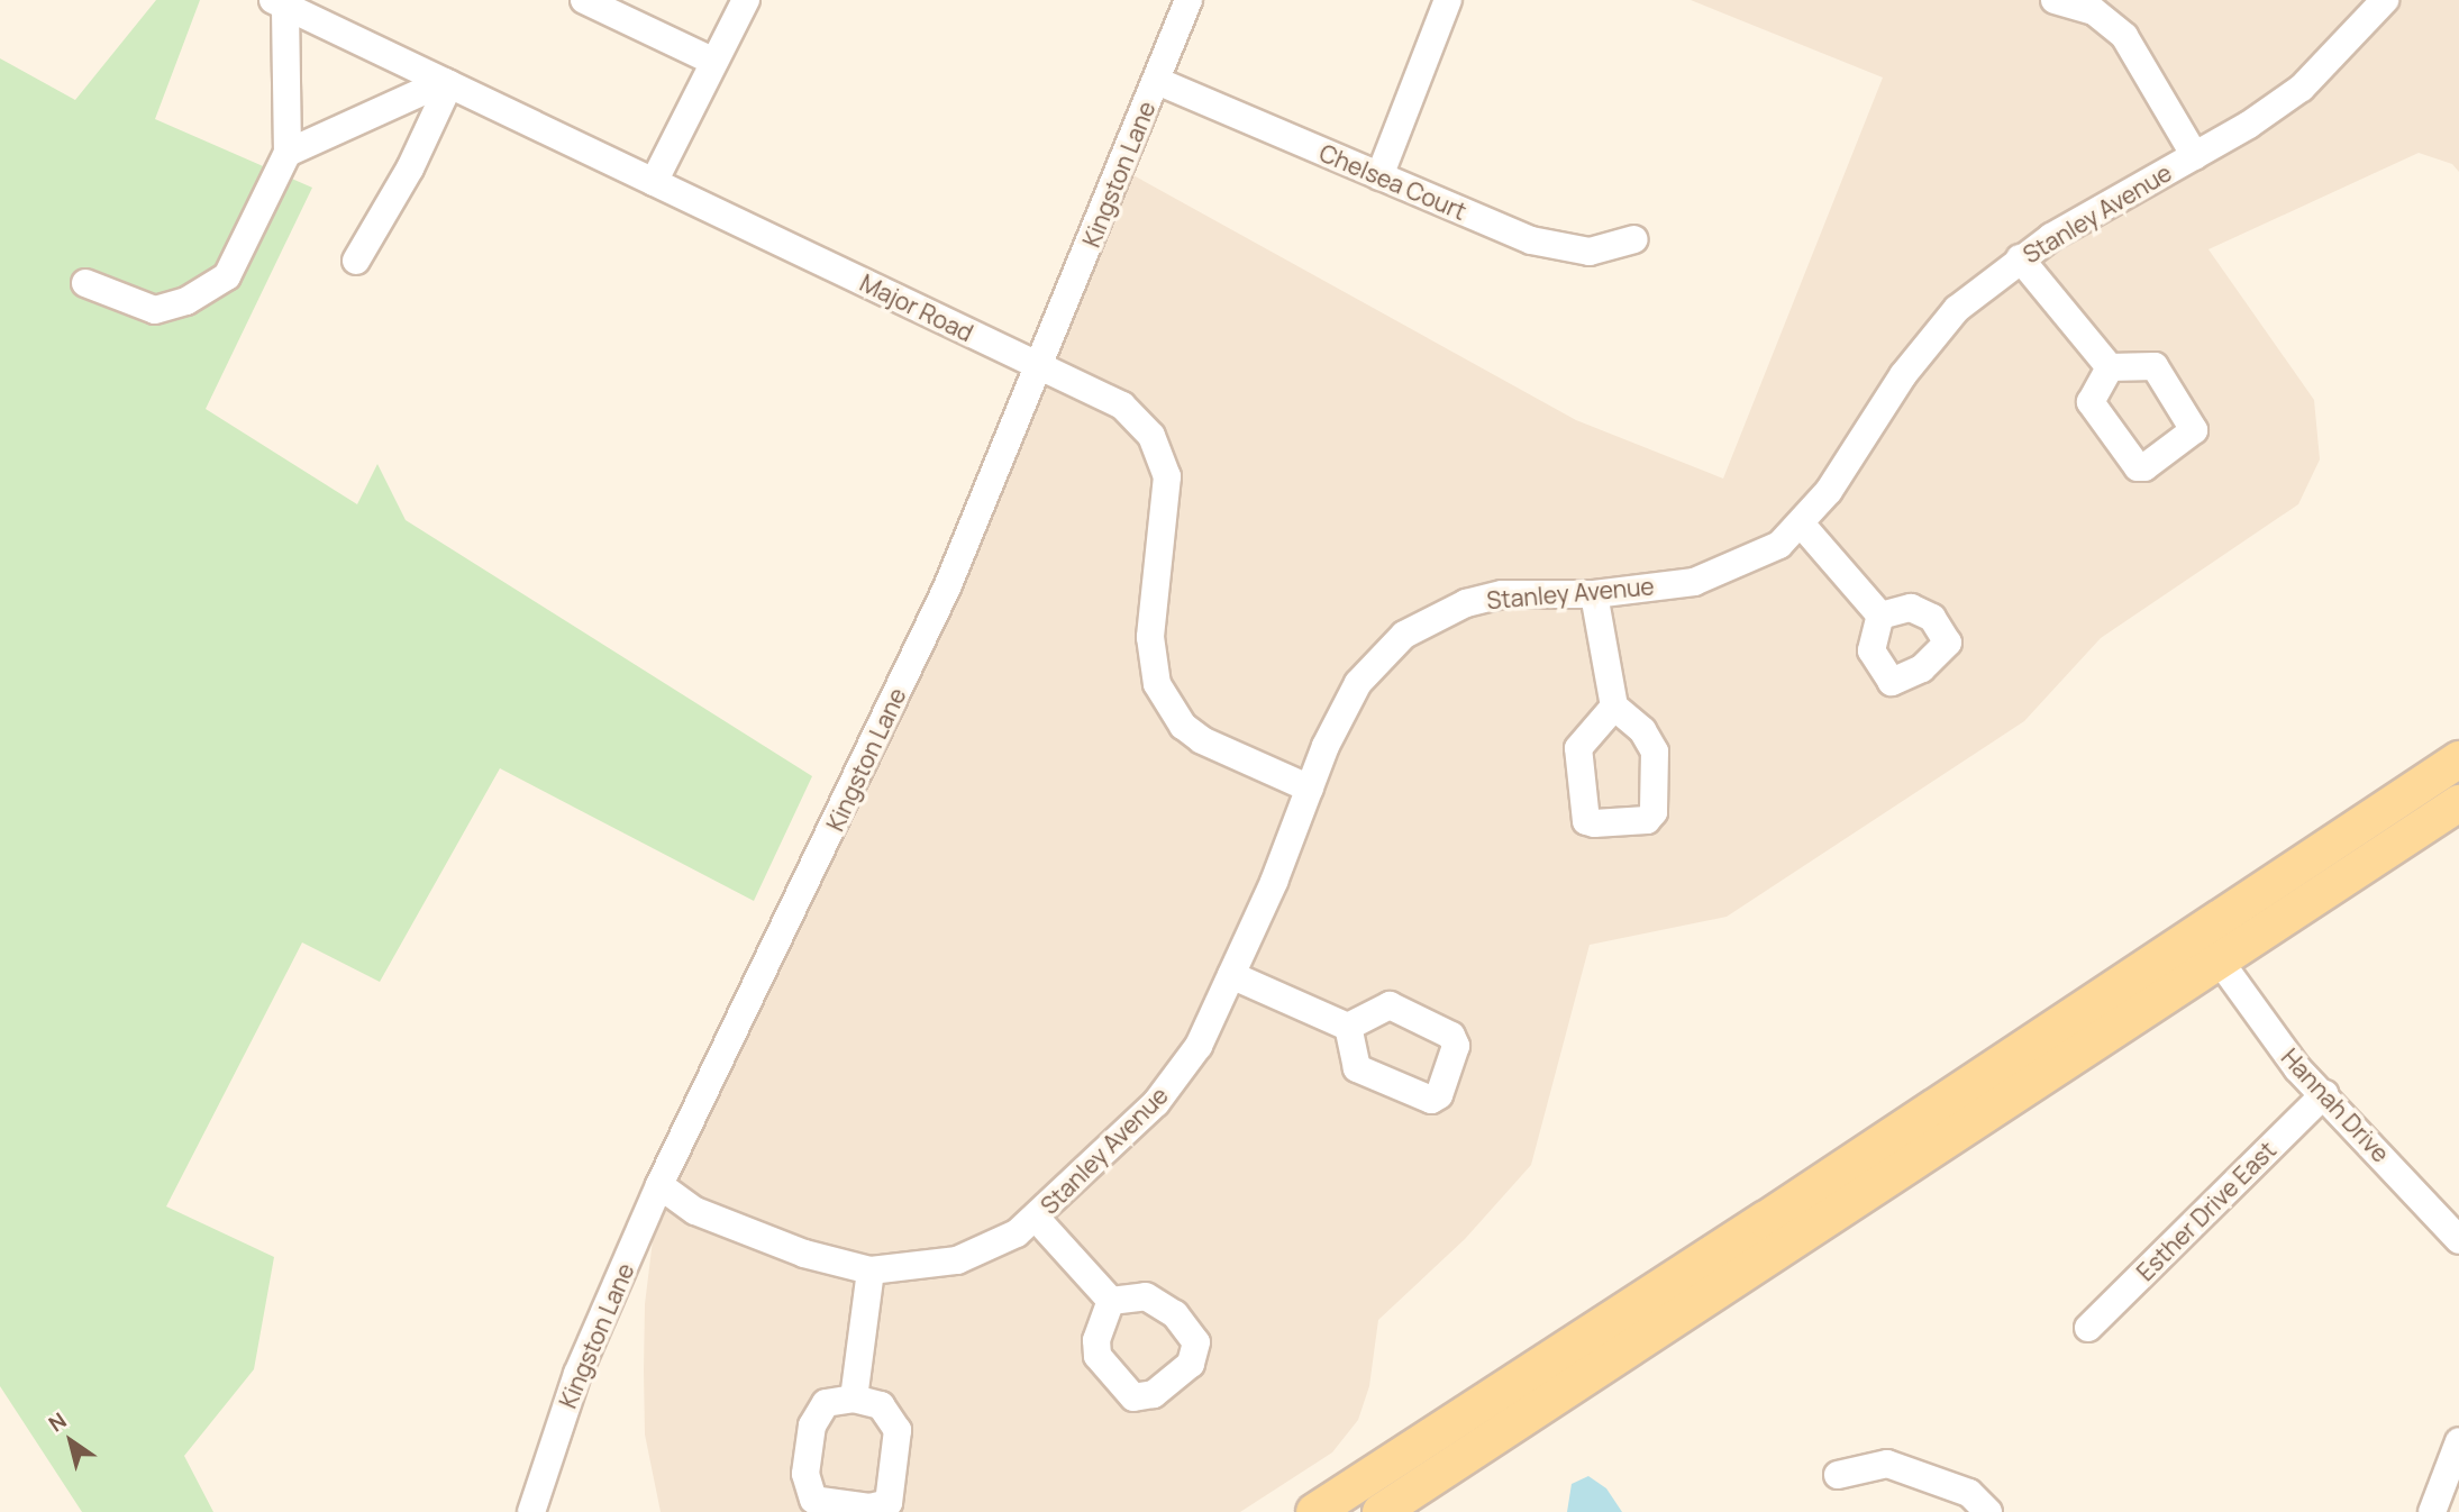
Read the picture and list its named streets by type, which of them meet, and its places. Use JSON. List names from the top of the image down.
{
  "streets": {
    "street": [
      "Kingston Lane",
      "Chelsea Court",
      "Stanley Avenue",
      "Major Road",
      "Hannah Drive",
      "Esther Drive East"
    ]
  },
  "crossings": [
    ["Kingston Lane", "Chelsea Court"],
    ["Kingston Lane", "Stanley Avenue"],
    ["Kingston Lane", "Major Road"],
    ["Stanley Avenue", "Major Road"],
    ["Hannah Drive", "Esther Drive East"]
  ],
  "north": "top left"
}
